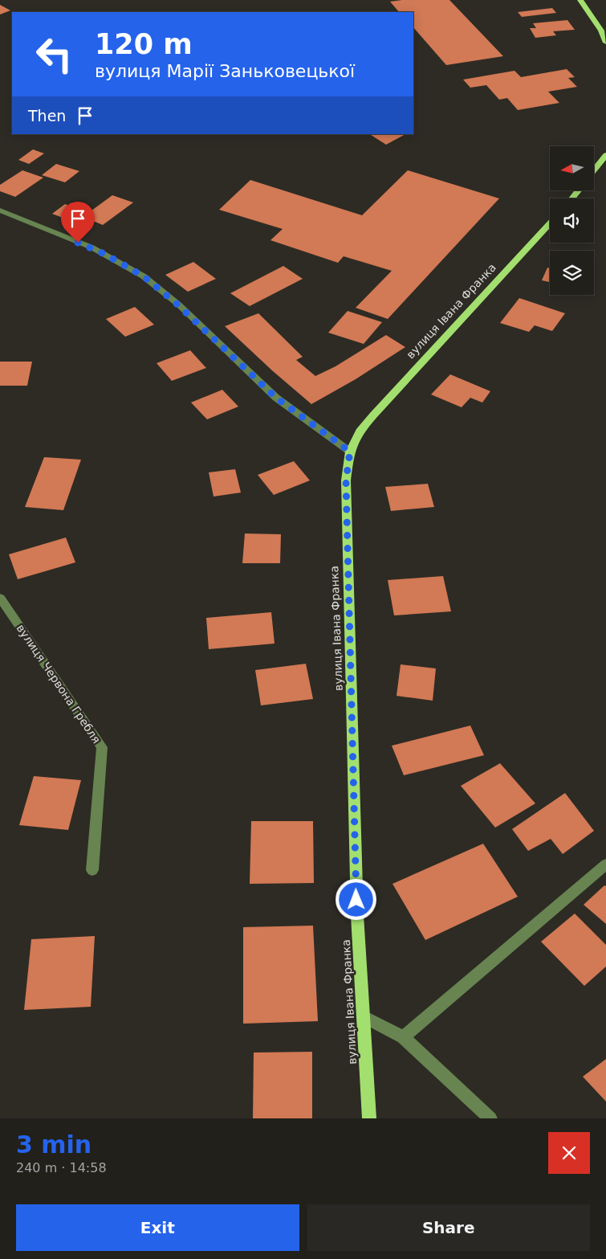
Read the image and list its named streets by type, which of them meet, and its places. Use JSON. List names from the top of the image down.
{
  "streets": {
    "main road": ["вулиця Івана Франка"],
    "street": ["вулиця Червона Гребля"]
  },
  "north": "left",
  "page": {
    "turn": ["120 m", "вулиця Марії Заньковецької"],
    "then": "Then",
    "heading": ["3 min", "240 m · 14:58"],
    "buttons": ["Exit", "Share"]
  }
}
